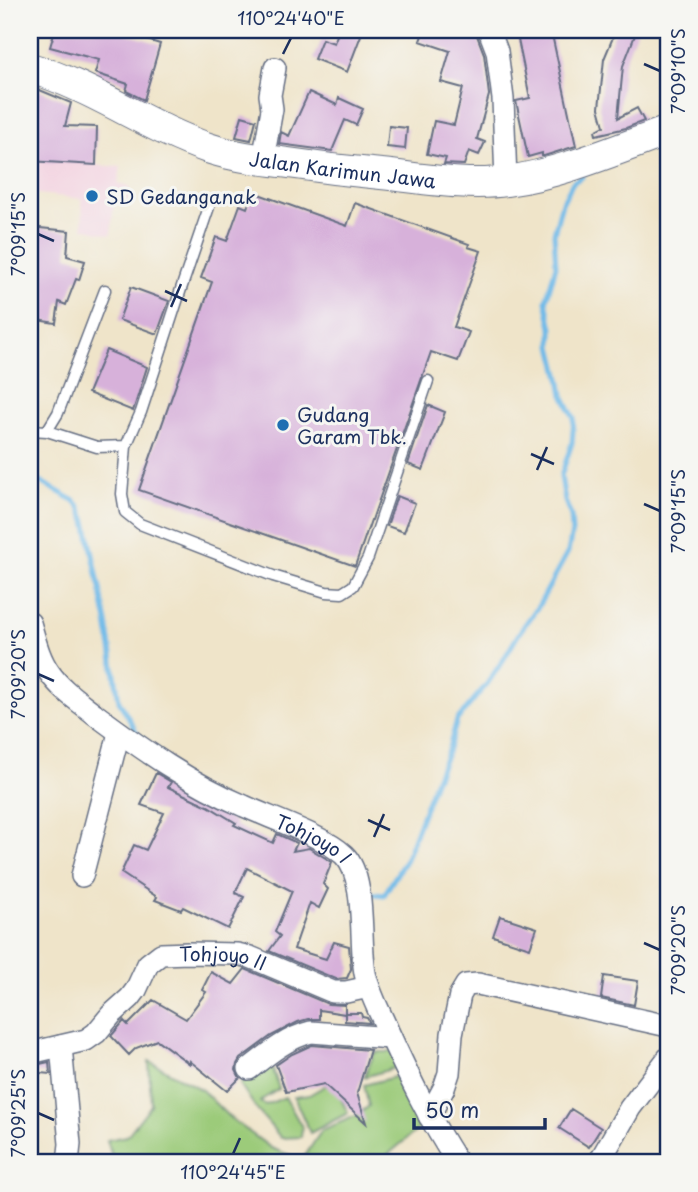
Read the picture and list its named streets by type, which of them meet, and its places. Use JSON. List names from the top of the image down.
{
  "streets": {
    "street": ["Jalan Karimun Jawa", "Tohjoyo I", "Tohjoyo II"]
  },
  "crossings": [
    ["Tohjoyo I", "Tohjoyo II"]
  ],
  "places": ["SD Gedanganak", "Gudang Garam Tbk."],
  "scale_bar": "50 m",
  "coordinates": [
    "110°24'40\"E",
    "7°09'10\"S",
    "7°09'15\"S",
    "7°09'20\"S",
    "7°09'25\"S",
    "110°24'45\"E"
  ]
}
